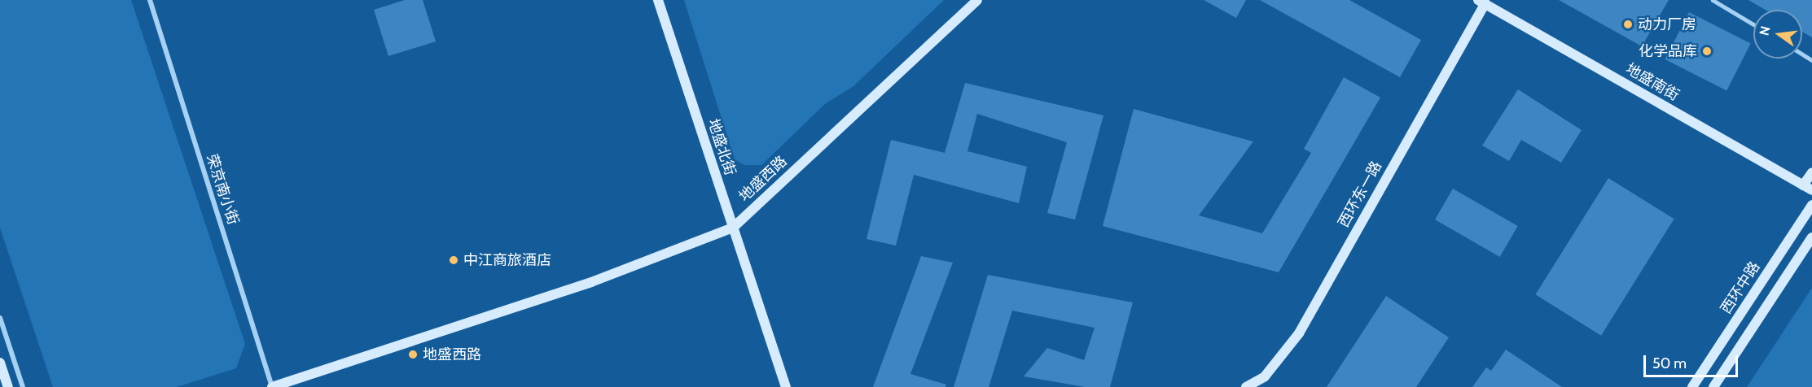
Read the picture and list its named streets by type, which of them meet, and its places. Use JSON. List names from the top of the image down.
{
  "streets": {
    "street": [
      "地盛南街",
      "地盛北街",
      "地盛西路",
      "荣京南小街",
      "西环东一路",
      "西环中路"
    ]
  },
  "crossings": [
    ["地盛南街", "西环东一路"],
    ["地盛北街", "地盛西路"],
    ["地盛西路", "荣京南小街"]
  ],
  "places": [
    "动力厂房",
    "化学品库",
    "中江商旅酒店",
    "地盛西路"
  ],
  "scale_bar": "50 m",
  "north": "left"
}
